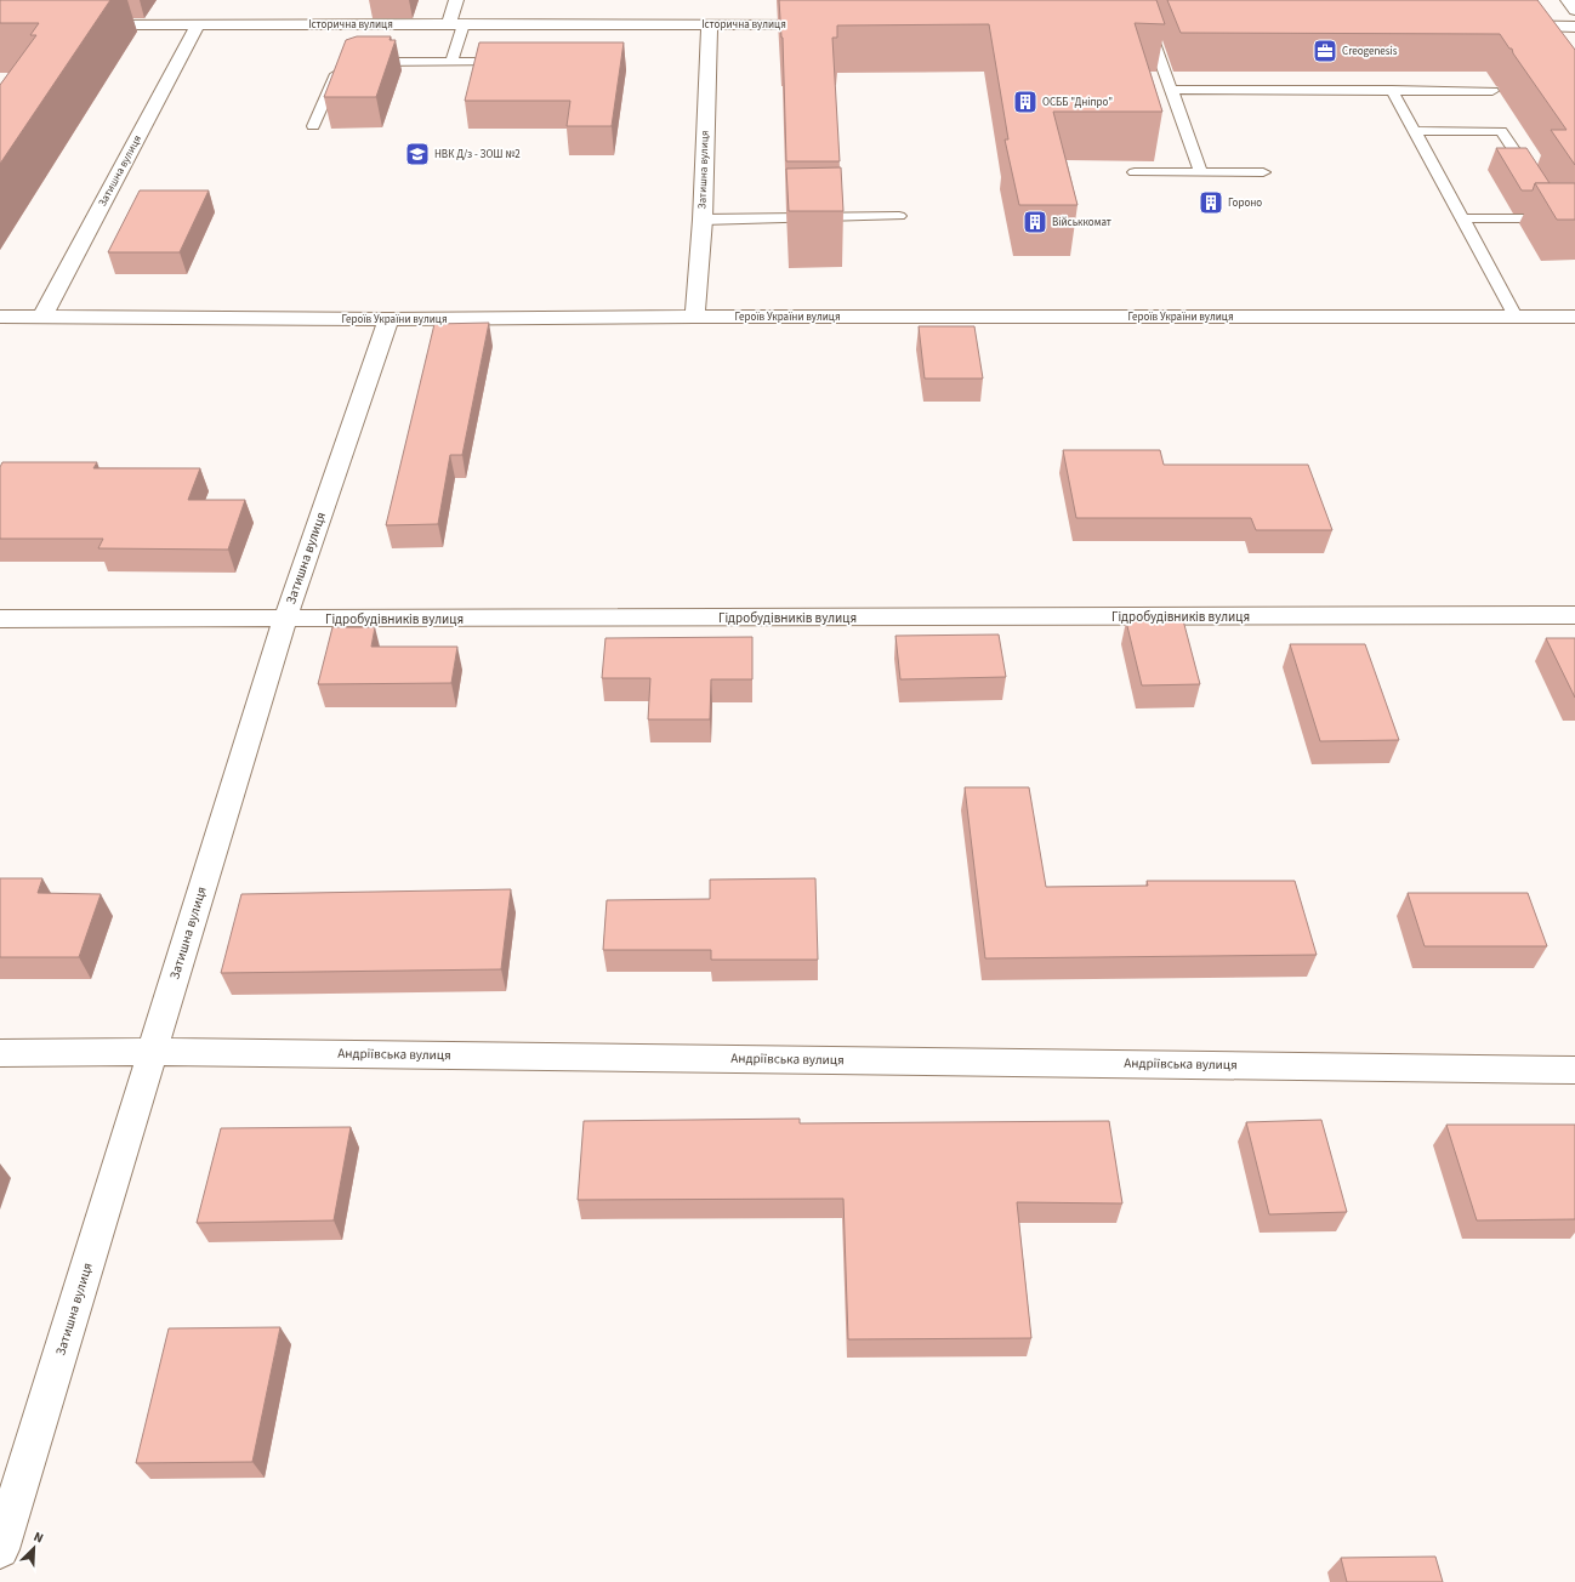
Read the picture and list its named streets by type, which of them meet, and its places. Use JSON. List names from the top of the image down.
{
  "streets": {
    "street": [
      "Історична вулиця",
      "Затишна вулиця",
      "Героїв України вулиця",
      "Гідробудівників вулиця",
      "Андріївська вулиця"
    ]
  },
  "crossings": [
    ["Історична вулиця", "Затишна вулиця"],
    ["Затишна вулиця", "Героїв України вулиця"],
    ["Затишна вулиця", "Гідробудівників вулиця"],
    ["Затишна вулиця", "Андріївська вулиця"]
  ],
  "places": {
    "office": ["Creogenesis"],
    "building": ["ОСББ \"Днiпро\"", "Гороно", "Військкомат"],
    "school or university": ["НВК Д/з - ЗОШ №2"]
  },
  "north": "top right"
}
